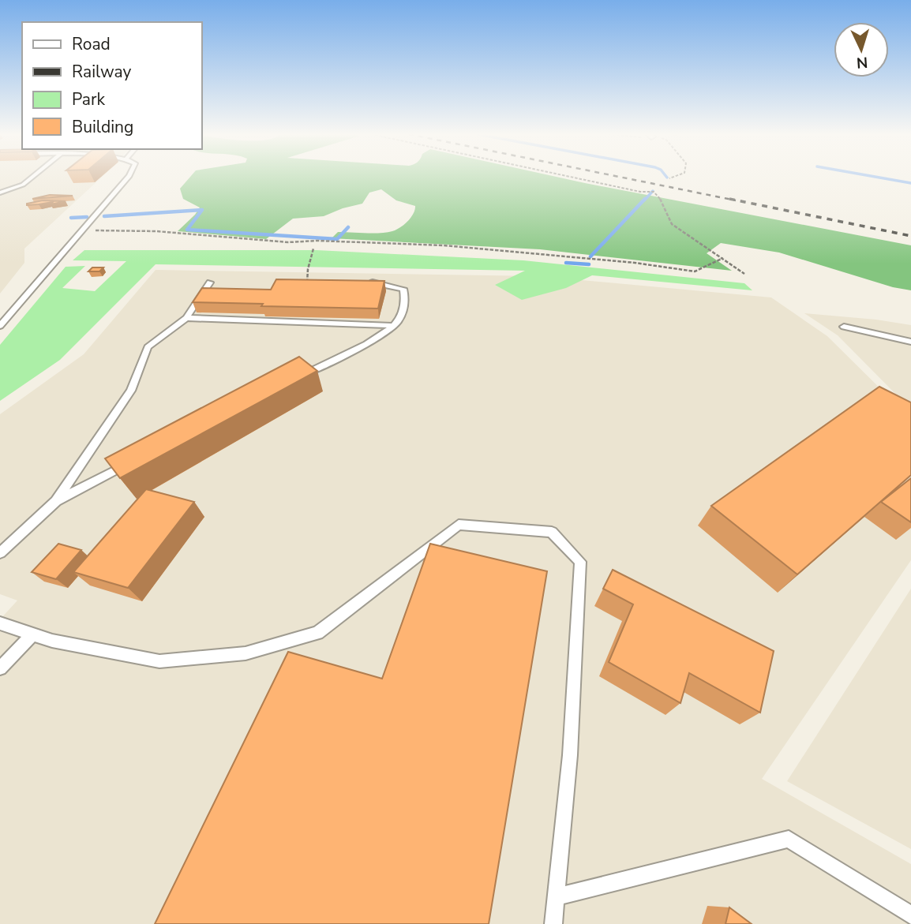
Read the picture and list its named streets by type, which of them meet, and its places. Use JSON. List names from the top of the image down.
{
  "legend": [
    "Road",
    "Railway",
    "Park",
    "Building"
  ],
  "north": "bottom"
}
